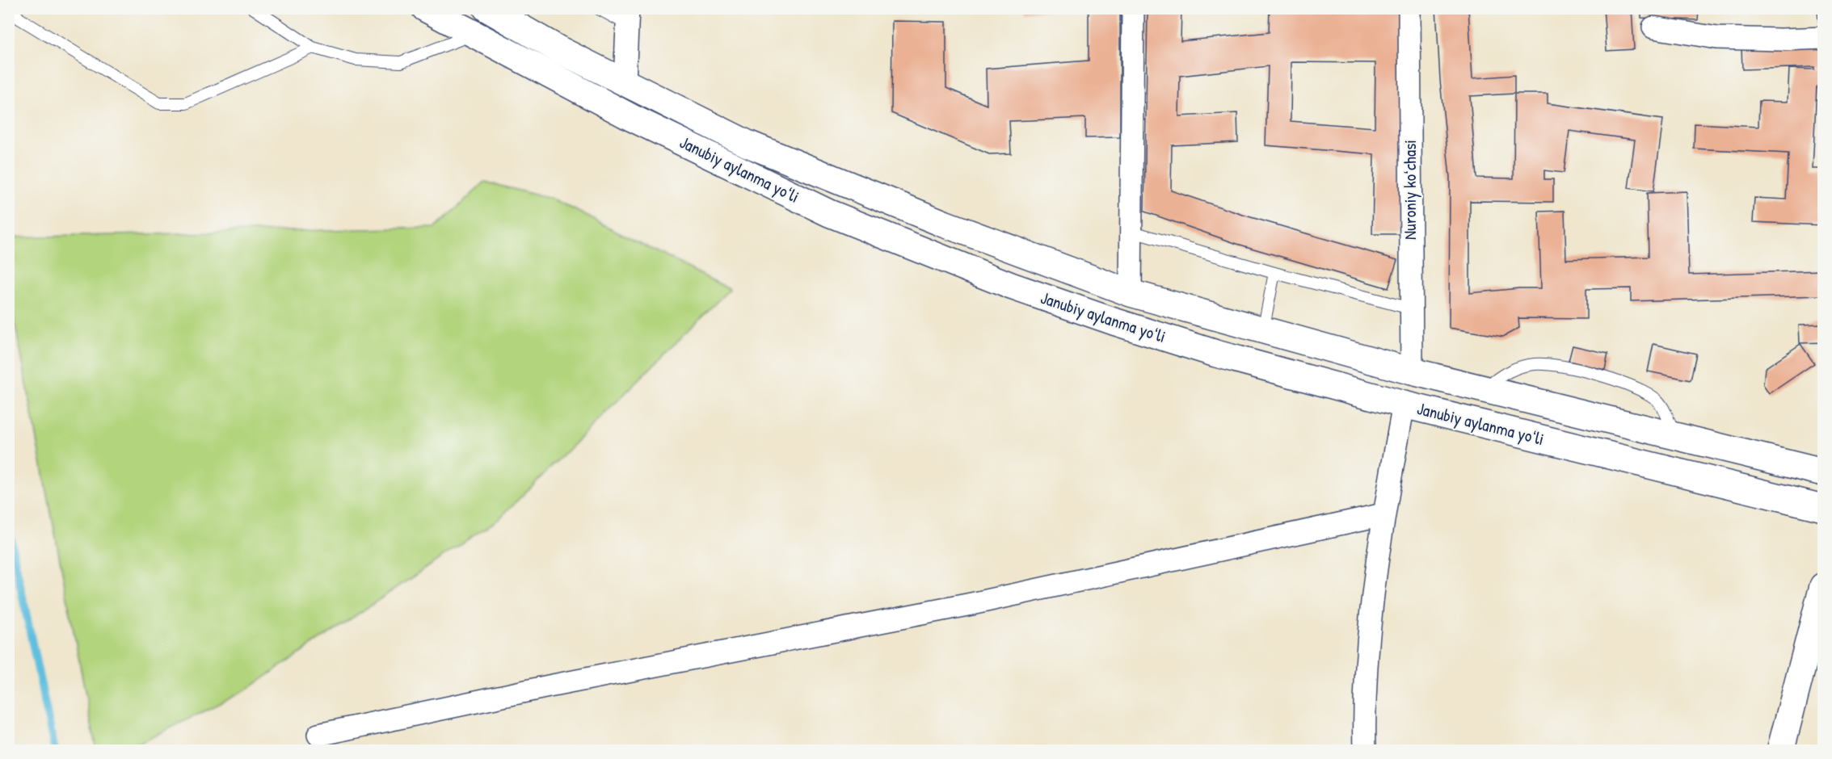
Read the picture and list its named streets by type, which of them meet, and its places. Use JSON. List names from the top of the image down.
{
  "streets": {
    "main road": ["Janubiy aylanma yoʻli"],
    "street": ["Nuroniy koʻchasi"]
  },
  "crossings": [
    ["Janubiy aylanma yoʻli", "Nuroniy koʻchasi"]
  ]
}
